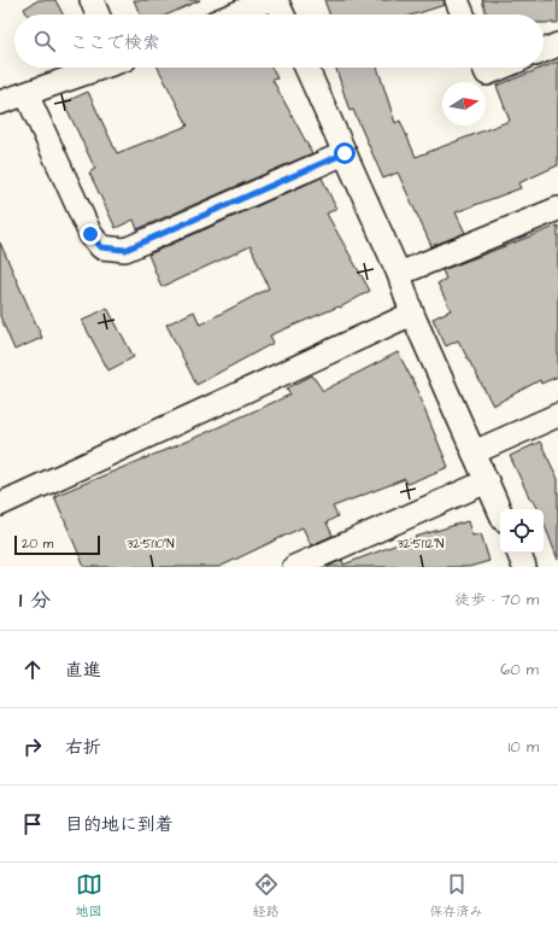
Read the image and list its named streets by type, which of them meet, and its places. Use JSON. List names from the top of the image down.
{
  "scale_bar": "20 m",
  "north": "right",
  "page": {
    "search": "ここで検索",
    "scale": "20 m",
    "heading": ["1 分", "徒歩 · 70 m"],
    "list": [
      ["直進", "60 m"],
      ["右折", "10 m"],
      "目的地に到着"
    ],
    "nav": ["地図", "経路", "保存済み"]
  },
  "coordinates": ["32°51'10\"N", "32°51'12\"N"]
}
